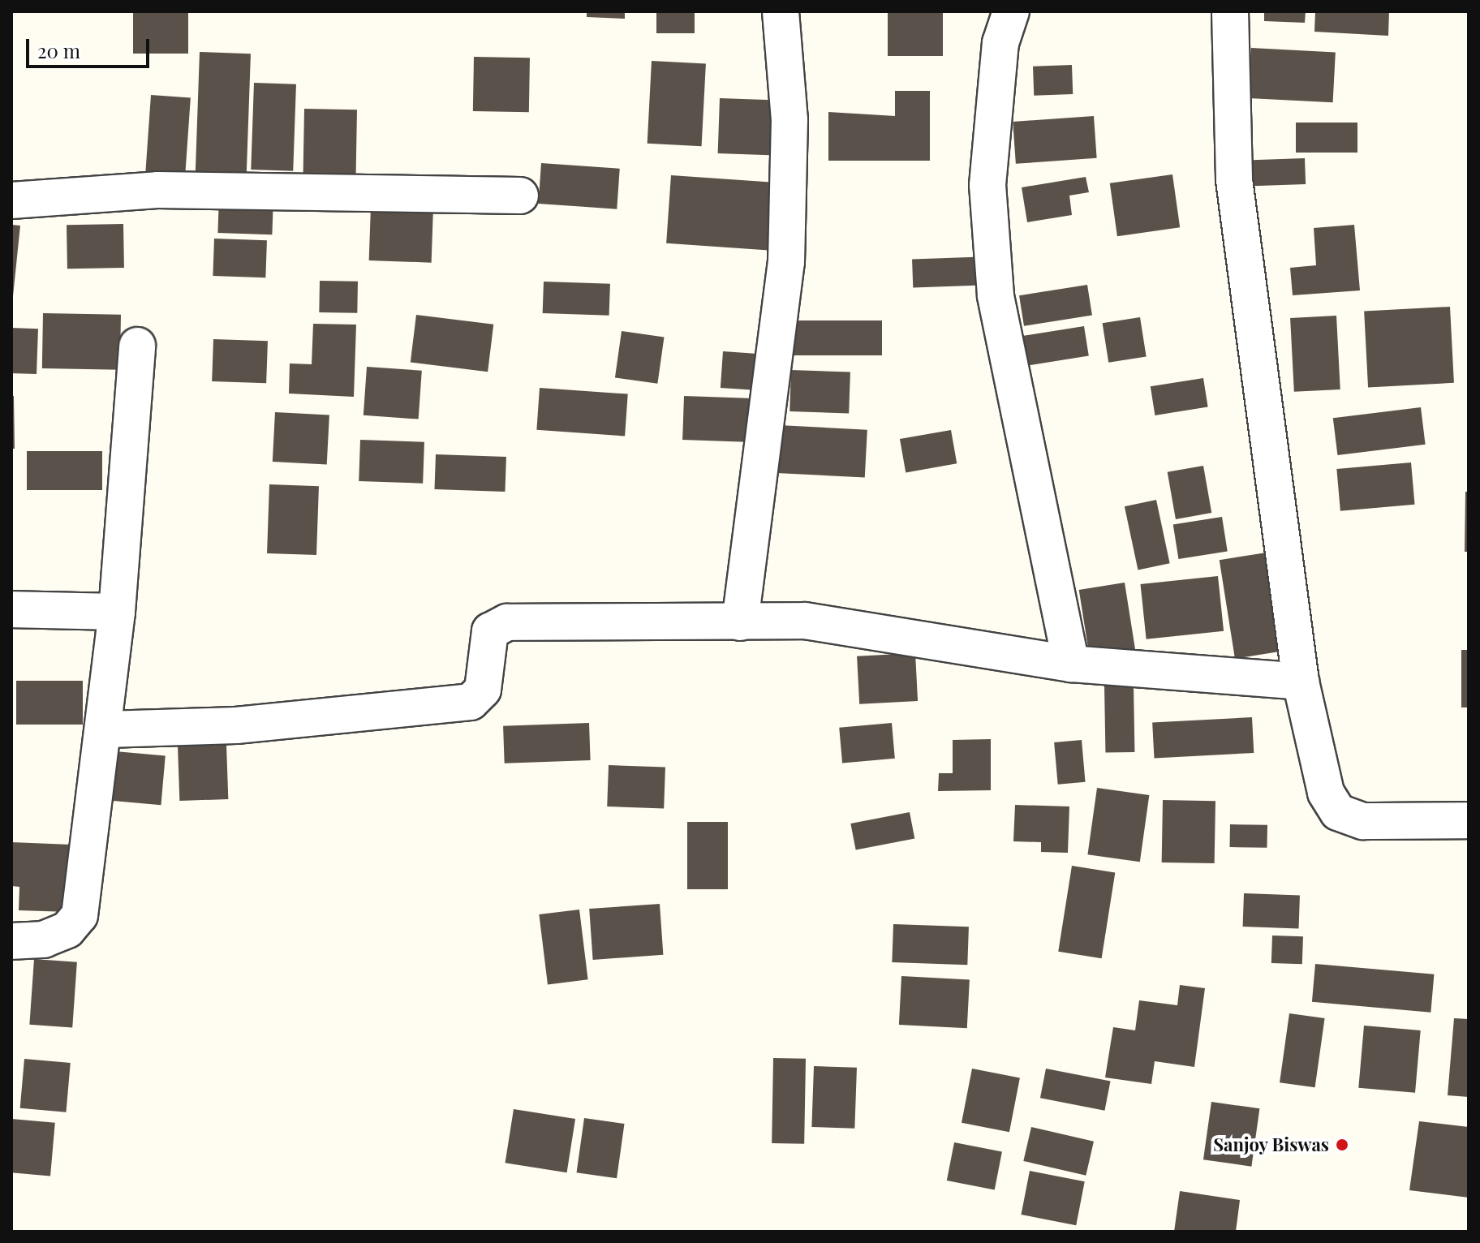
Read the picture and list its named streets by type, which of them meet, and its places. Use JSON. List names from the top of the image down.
{
  "places": ["Sanjoy Biswas"],
  "scale_bar": "20 m"
}
